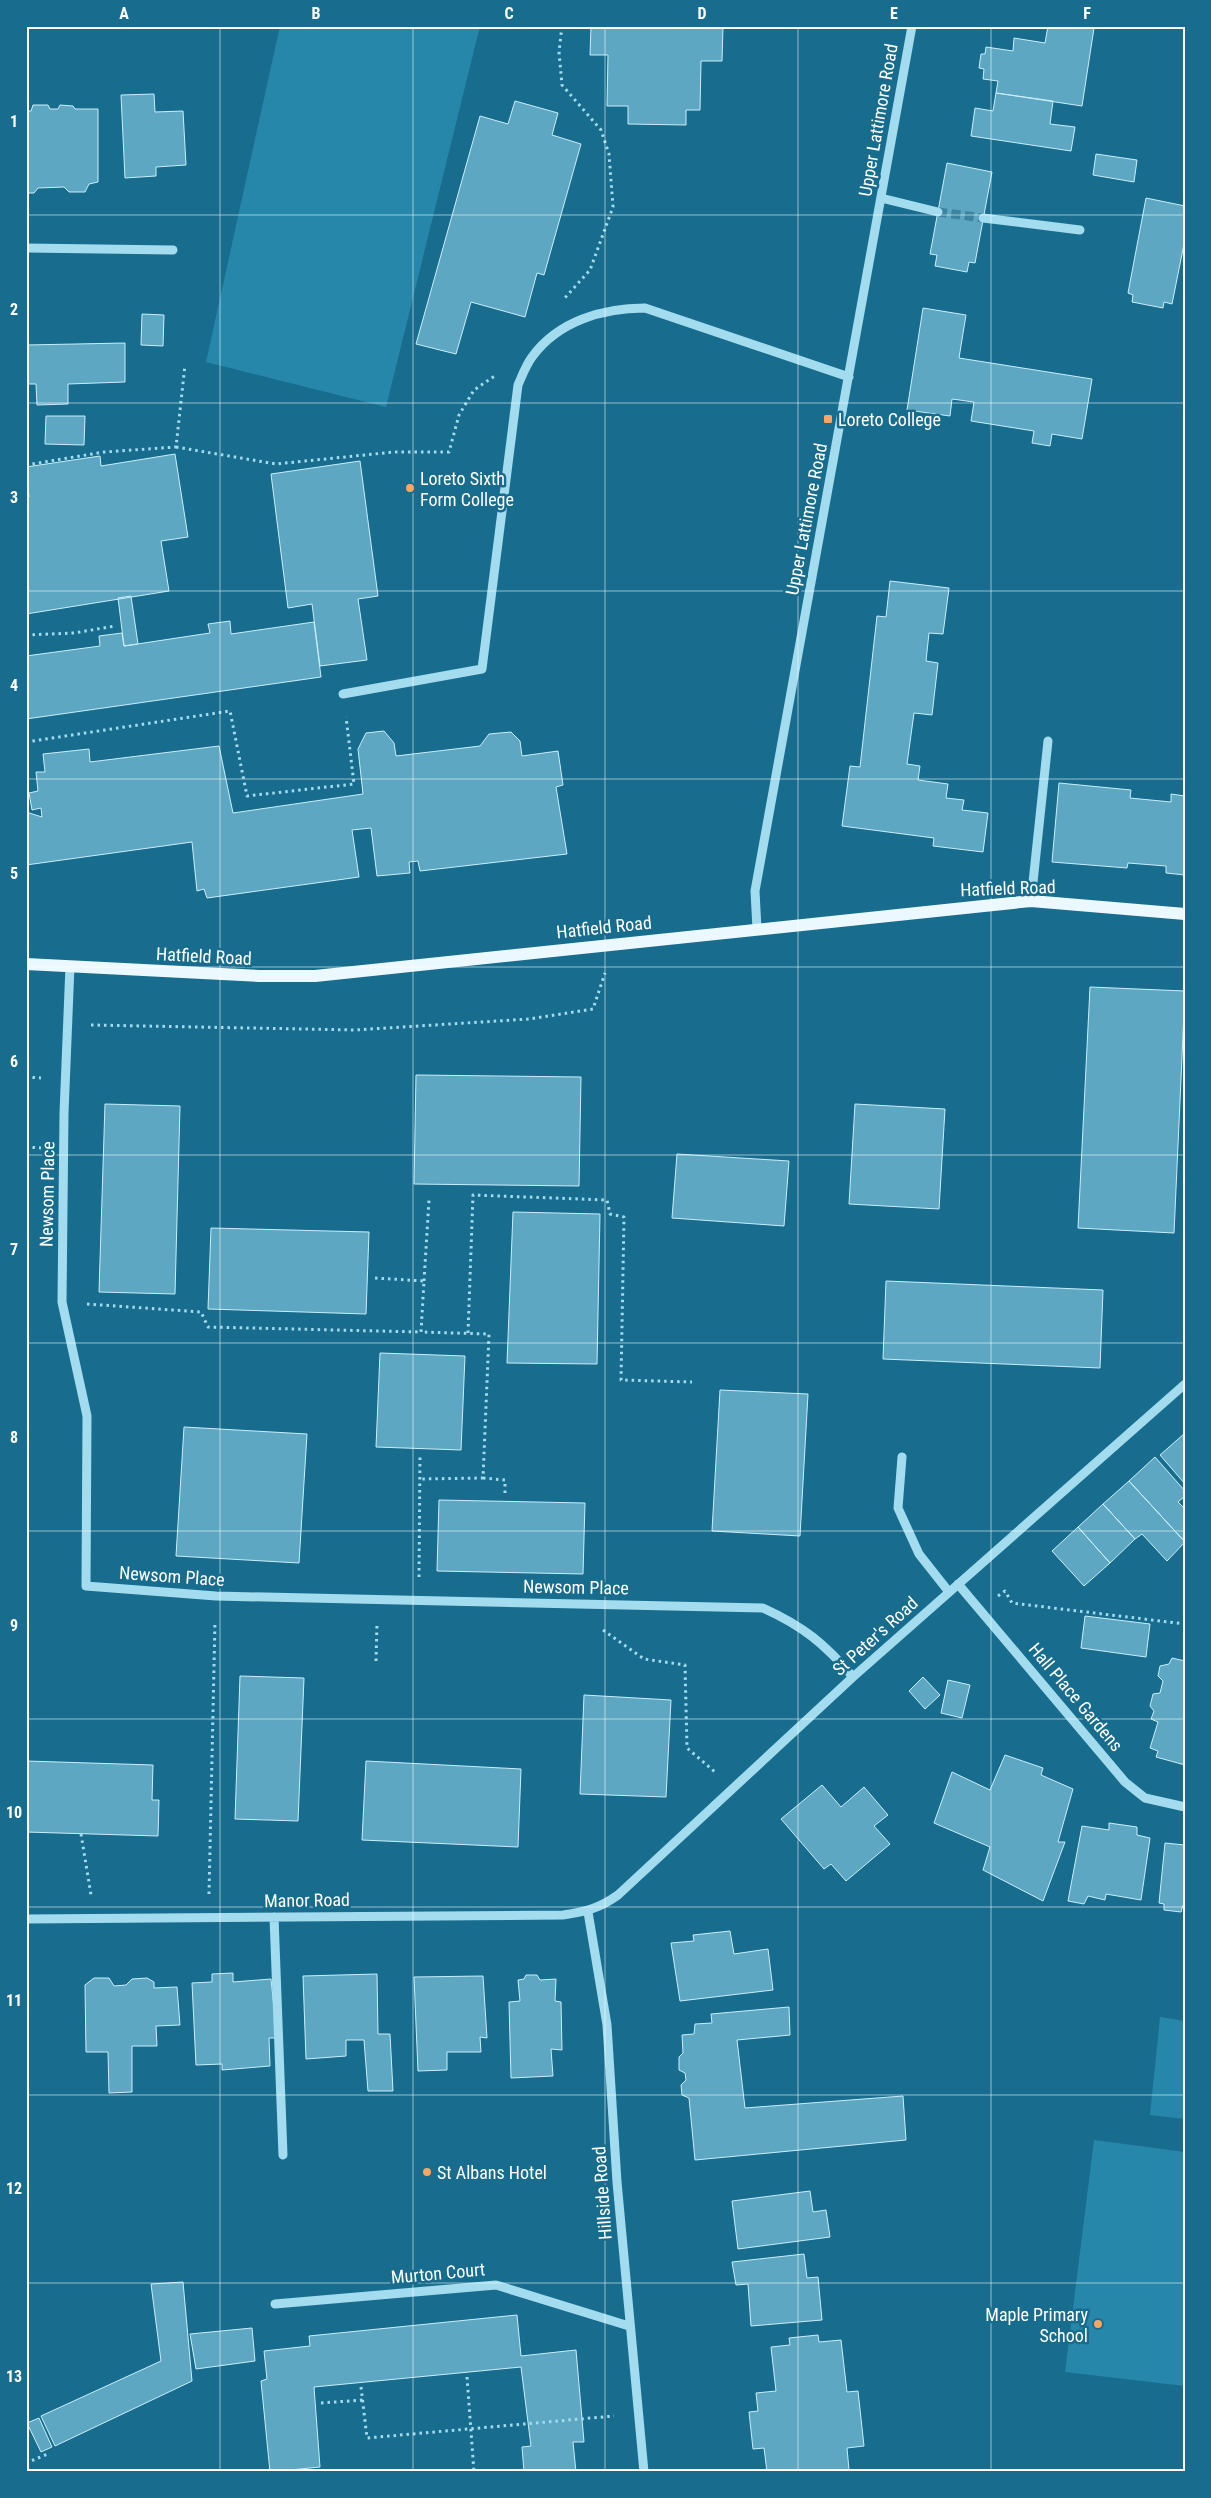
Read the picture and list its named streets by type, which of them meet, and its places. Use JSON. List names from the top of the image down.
{
  "streets": {
    "main road": ["Hatfield Road"],
    "street": [
      "Upper Lattimore Road",
      "Newsom Place",
      "St Peter's Road",
      "Hall Place Gardens",
      "Manor Road",
      "Hillside Road",
      "Murton Court"
    ]
  },
  "crossings": [
    ["Upper Lattimore Road", "Hatfield Road"],
    ["Hatfield Road", "Newsom Place"],
    ["Newsom Place", "St Peter's Road"],
    ["St Peter's Road", "Hall Place Gardens"],
    ["St Peter's Road", "Manor Road"],
    ["St Peter's Road", "Hillside Road"],
    ["Manor Road", "Hillside Road"],
    ["Hillside Road", "Murton Court"]
  ],
  "places": {
    "transit": ["Loreto College"],
    "other": ["Loreto Sixth Form College", "St Albans Hotel", "Maple Primary School"]
  },
  "grid": {
    "columns": [
      "A",
      "B",
      "C",
      "D",
      "E",
      "F"
    ],
    "rows": [
      "1",
      "2",
      "3",
      "4",
      "5",
      "6",
      "7",
      "8",
      "9",
      "10",
      "11",
      "12",
      "13"
    ]
  }
}
